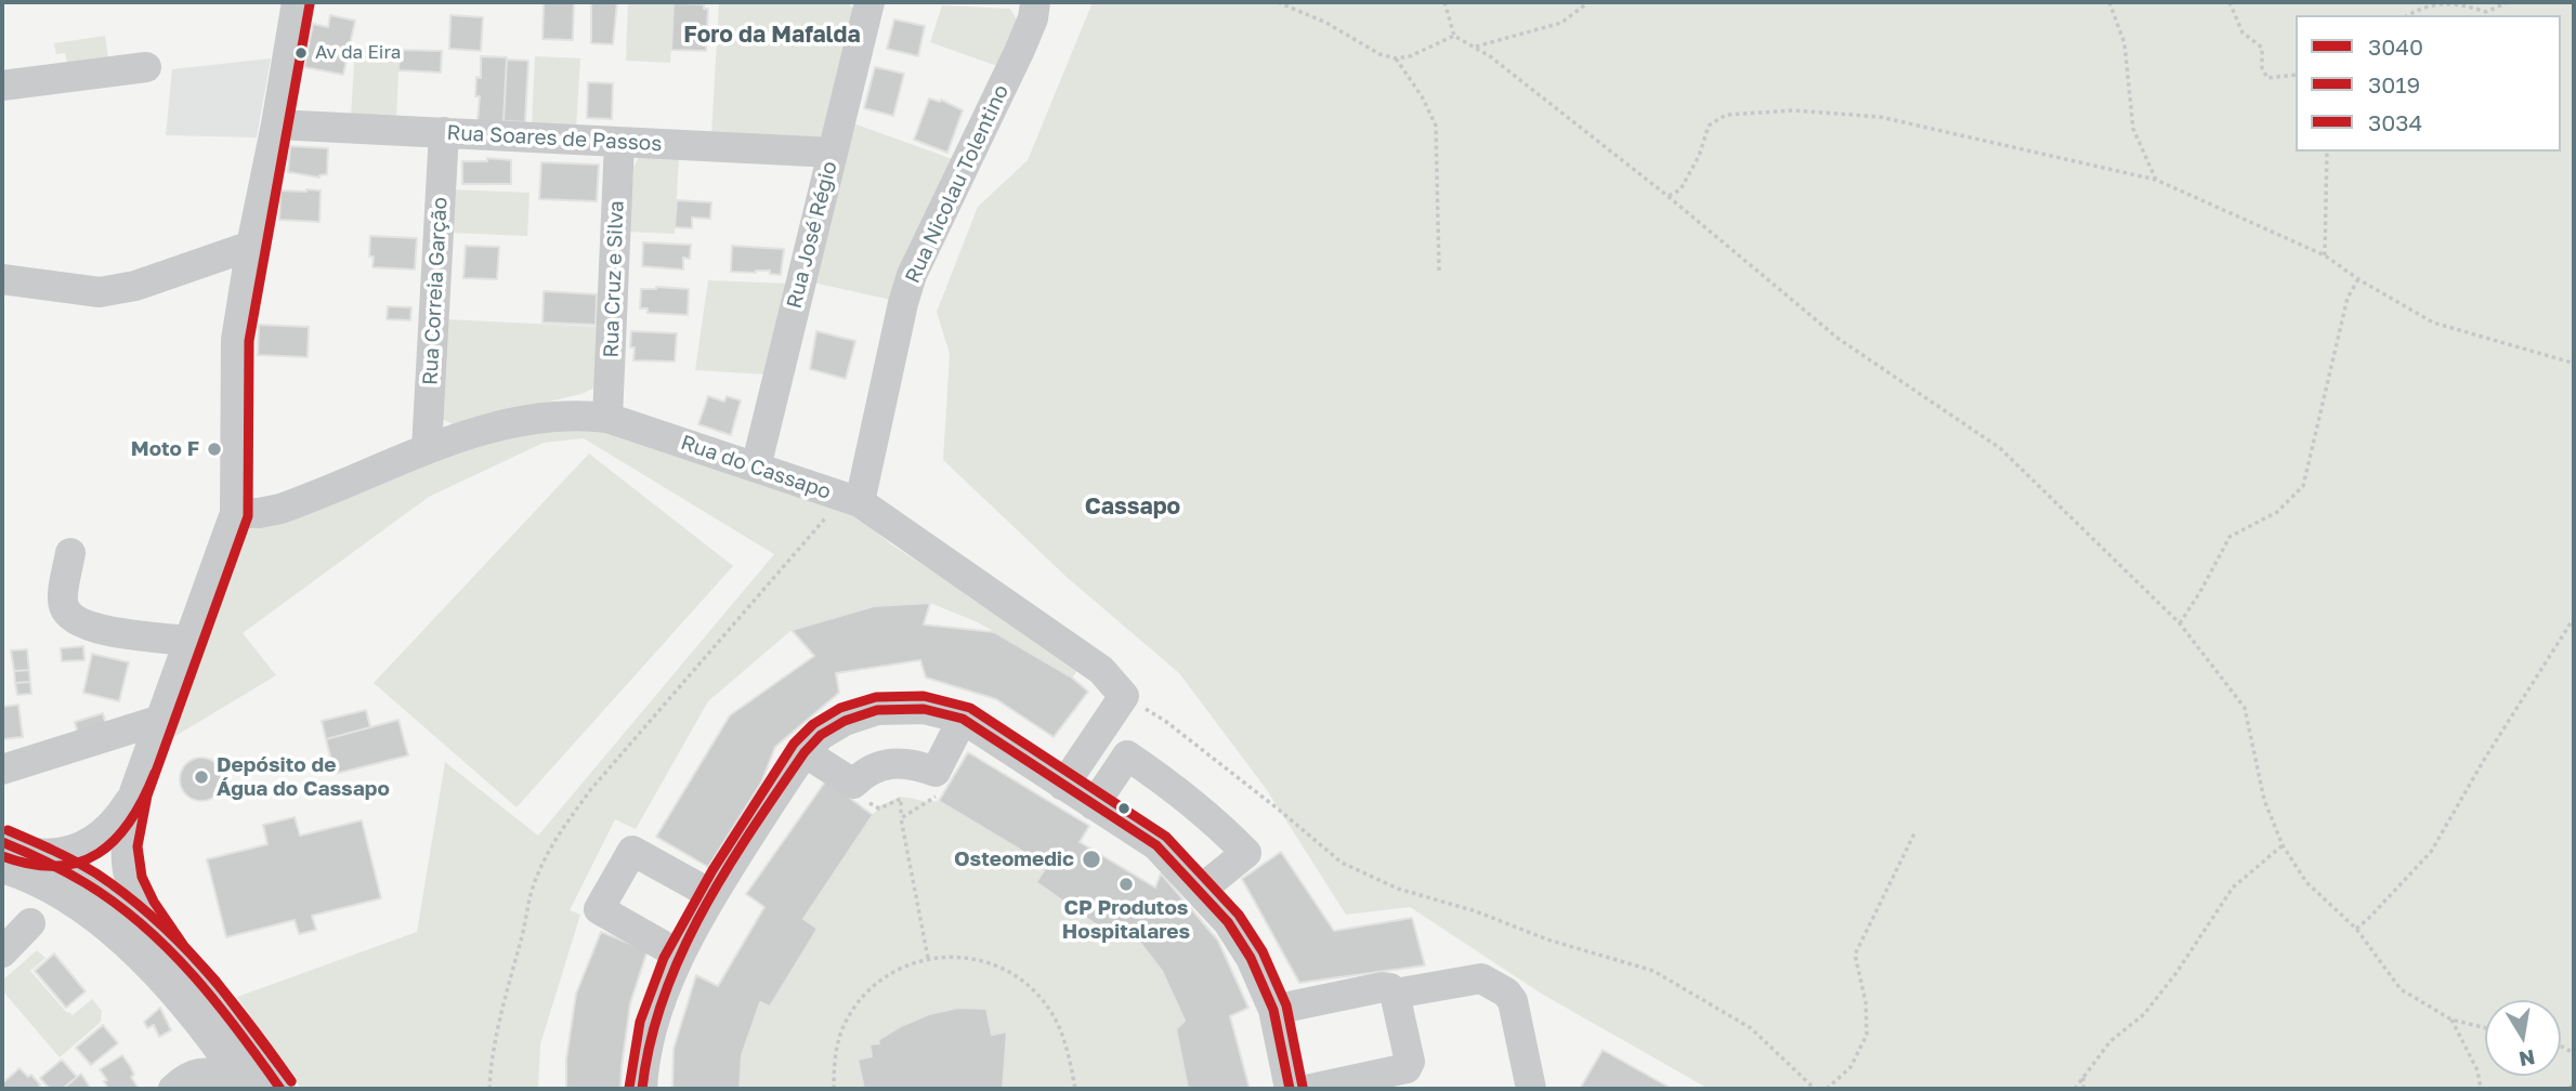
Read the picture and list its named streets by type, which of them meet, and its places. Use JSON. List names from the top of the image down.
{
  "streets": {
    "street": [
      "Rua Soares de Passos",
      "Rua Nicolau Tolentino",
      "Rua José Régio",
      "Rua Cruz e Silva",
      "Rua Correia Garção",
      "Rua do Cassapo"
    ]
  },
  "crossings": [
    ["Rua Soares de Passos", "Rua José Régio"],
    ["Rua Soares de Passos", "Rua Cruz e Silva"],
    ["Rua Soares de Passos", "Rua Correia Garção"],
    ["Rua Nicolau Tolentino", "Rua do Cassapo"],
    ["Rua José Régio", "Rua do Cassapo"],
    ["Rua Cruz e Silva", "Rua do Cassapo"],
    ["Rua Correia Garção", "Rua do Cassapo"]
  ],
  "districts": ["Foro da Mafalda", "Cassapo"],
  "places": [
    "Av da Eira",
    "Moto F",
    "Depósito de Água do Cassapo",
    "Osteomedic",
    "CP Produtos Hospitalares"
  ],
  "lines": ["transit line 3019", "transit line 3034", "transit line 3040"],
  "legend": ["3040", "3019", "3034"],
  "north": "bottom"
}
